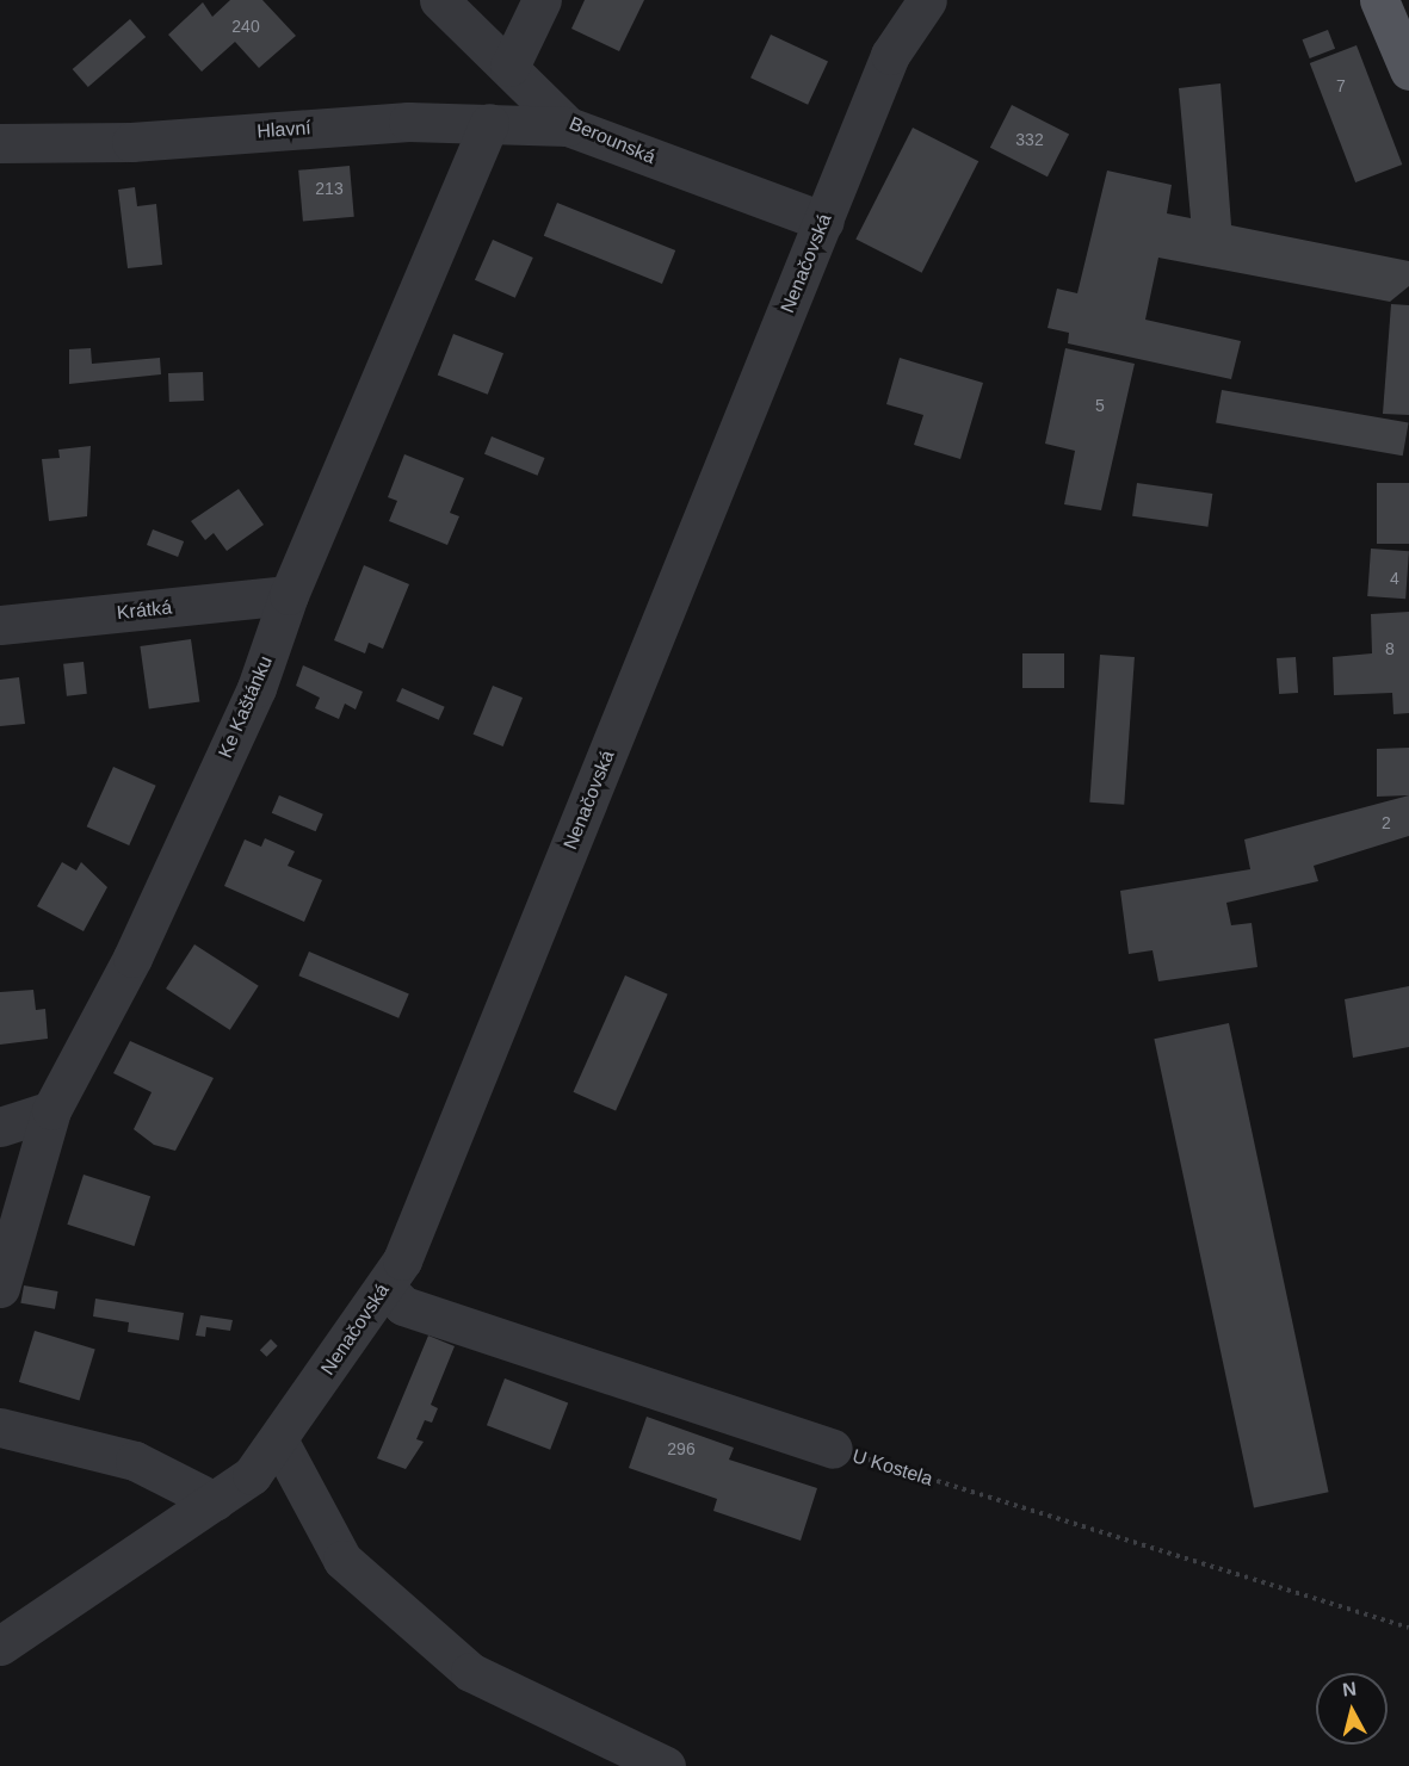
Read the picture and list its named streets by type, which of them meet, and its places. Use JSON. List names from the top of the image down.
{
  "streets": {
    "street": [
      "Hlavní",
      "Berounská",
      "Nenačovská",
      "Krátká",
      "Ke Kaštánku",
      "U Kostela"
    ]
  },
  "crossings": [
    ["Hlavní", "Berounská"],
    ["Hlavní", "Ke Kaštánku"],
    ["Berounská", "Nenačovská"],
    ["Nenačovská", "U Kostela"],
    ["Krátká", "Ke Kaštánku"]
  ],
  "house_numbers": [
    "240",
    "7",
    "332",
    "213",
    "5",
    "4",
    "8",
    "2",
    "296"
  ],
  "north": "top"
}
